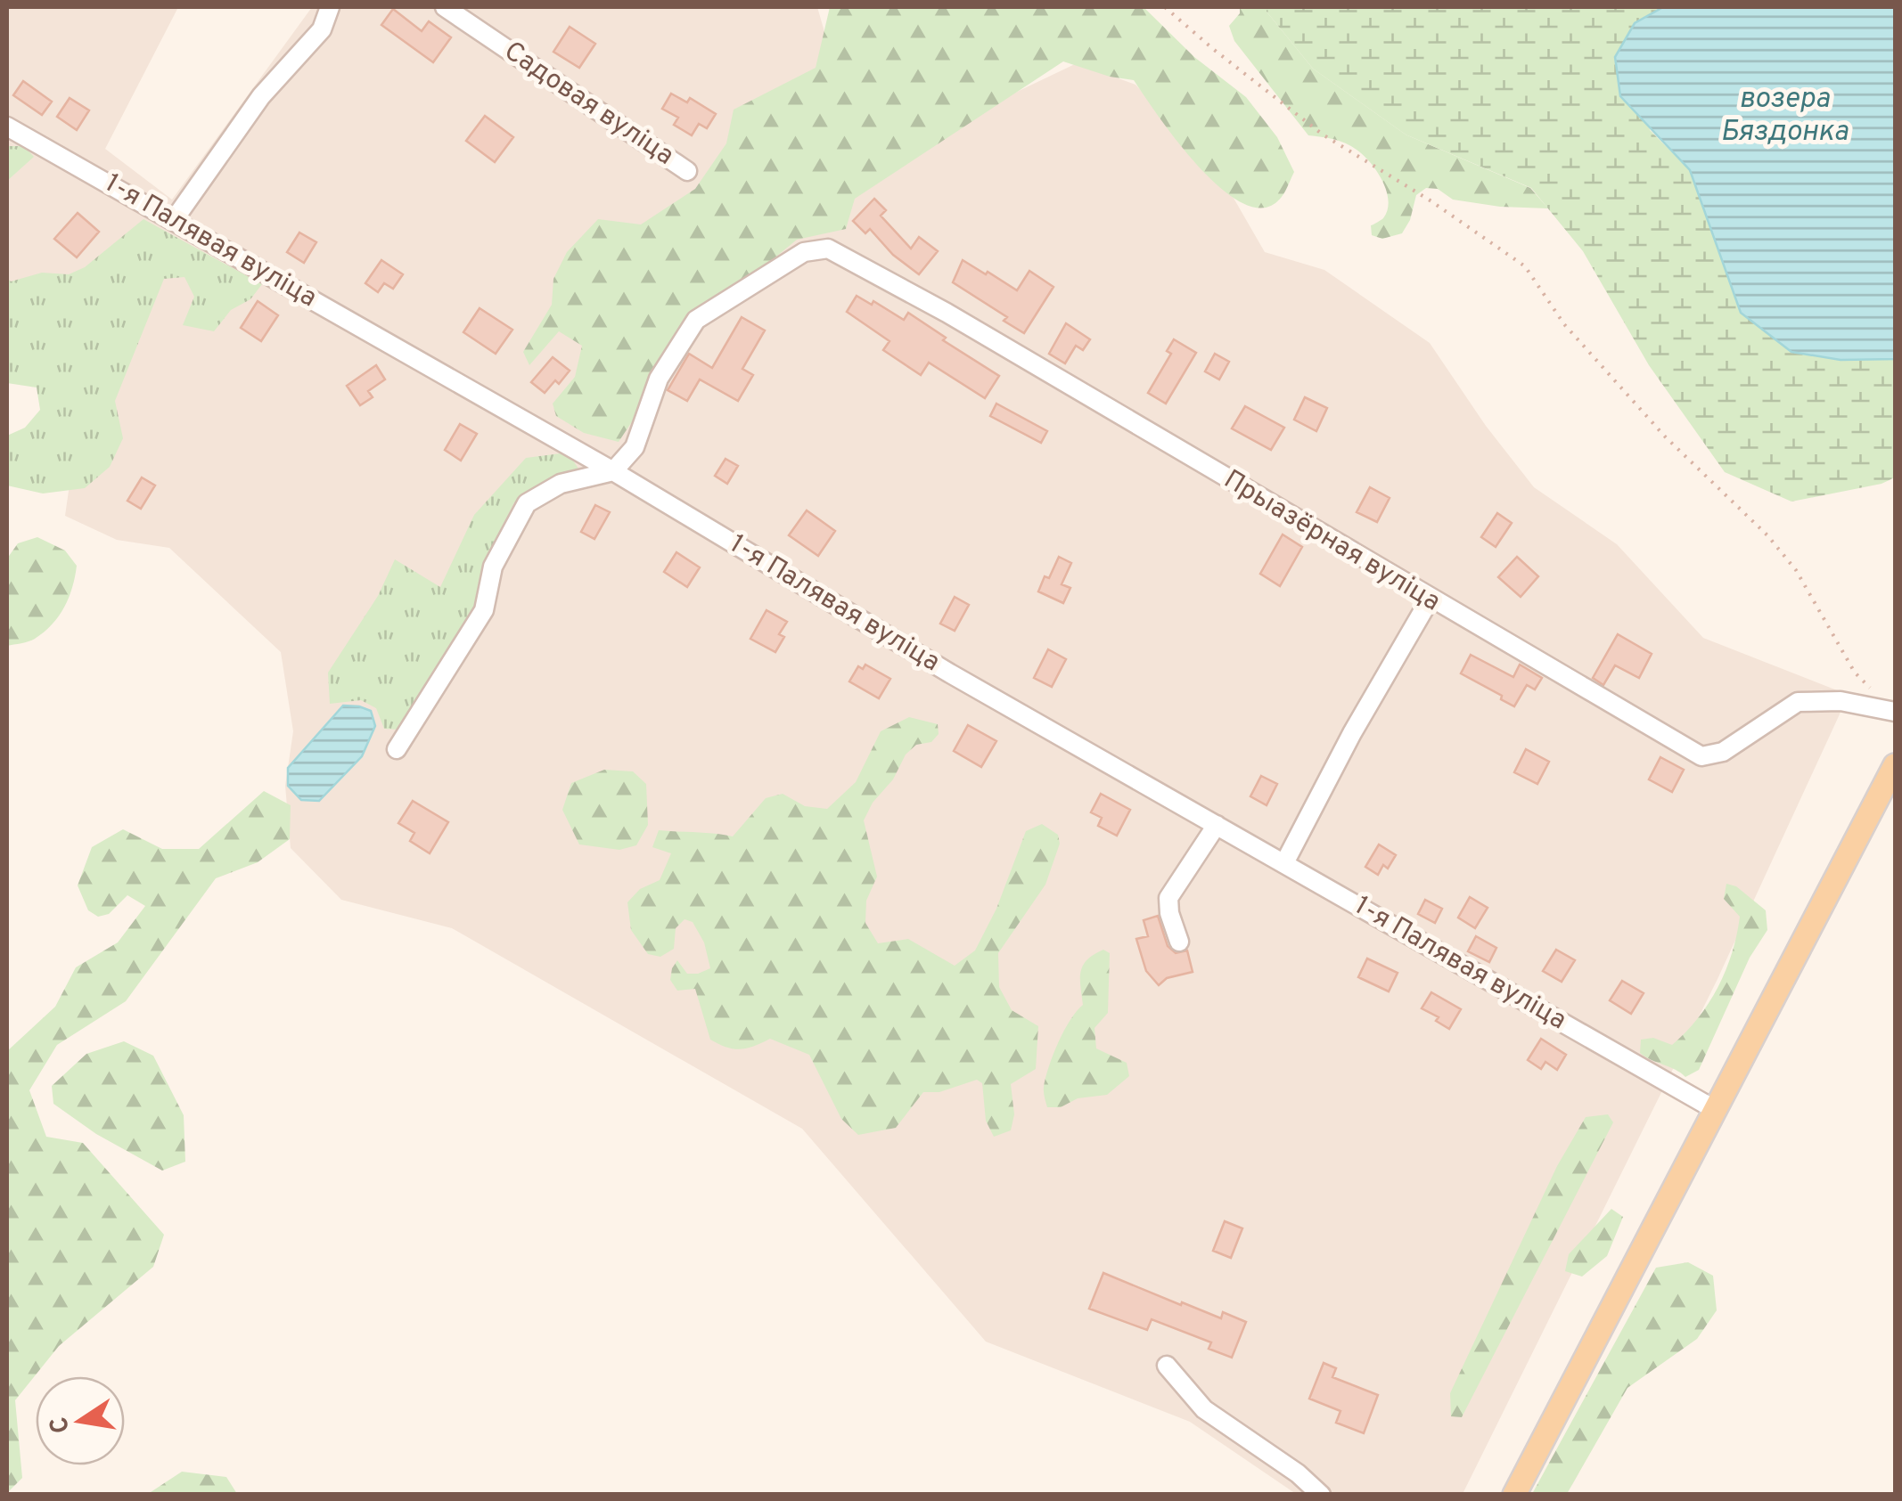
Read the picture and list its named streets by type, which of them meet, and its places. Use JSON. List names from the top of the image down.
{
  "streets": {
    "street": ["Садовая вуліца", "1-я Палявая вуліца", "Прыазёрная вуліца"]
  },
  "crossings": [
    ["1-я Палявая вуліца", "Прыазёрная вуліца"]
  ],
  "water": ["возера Бяздонка"],
  "north": "left"
}
